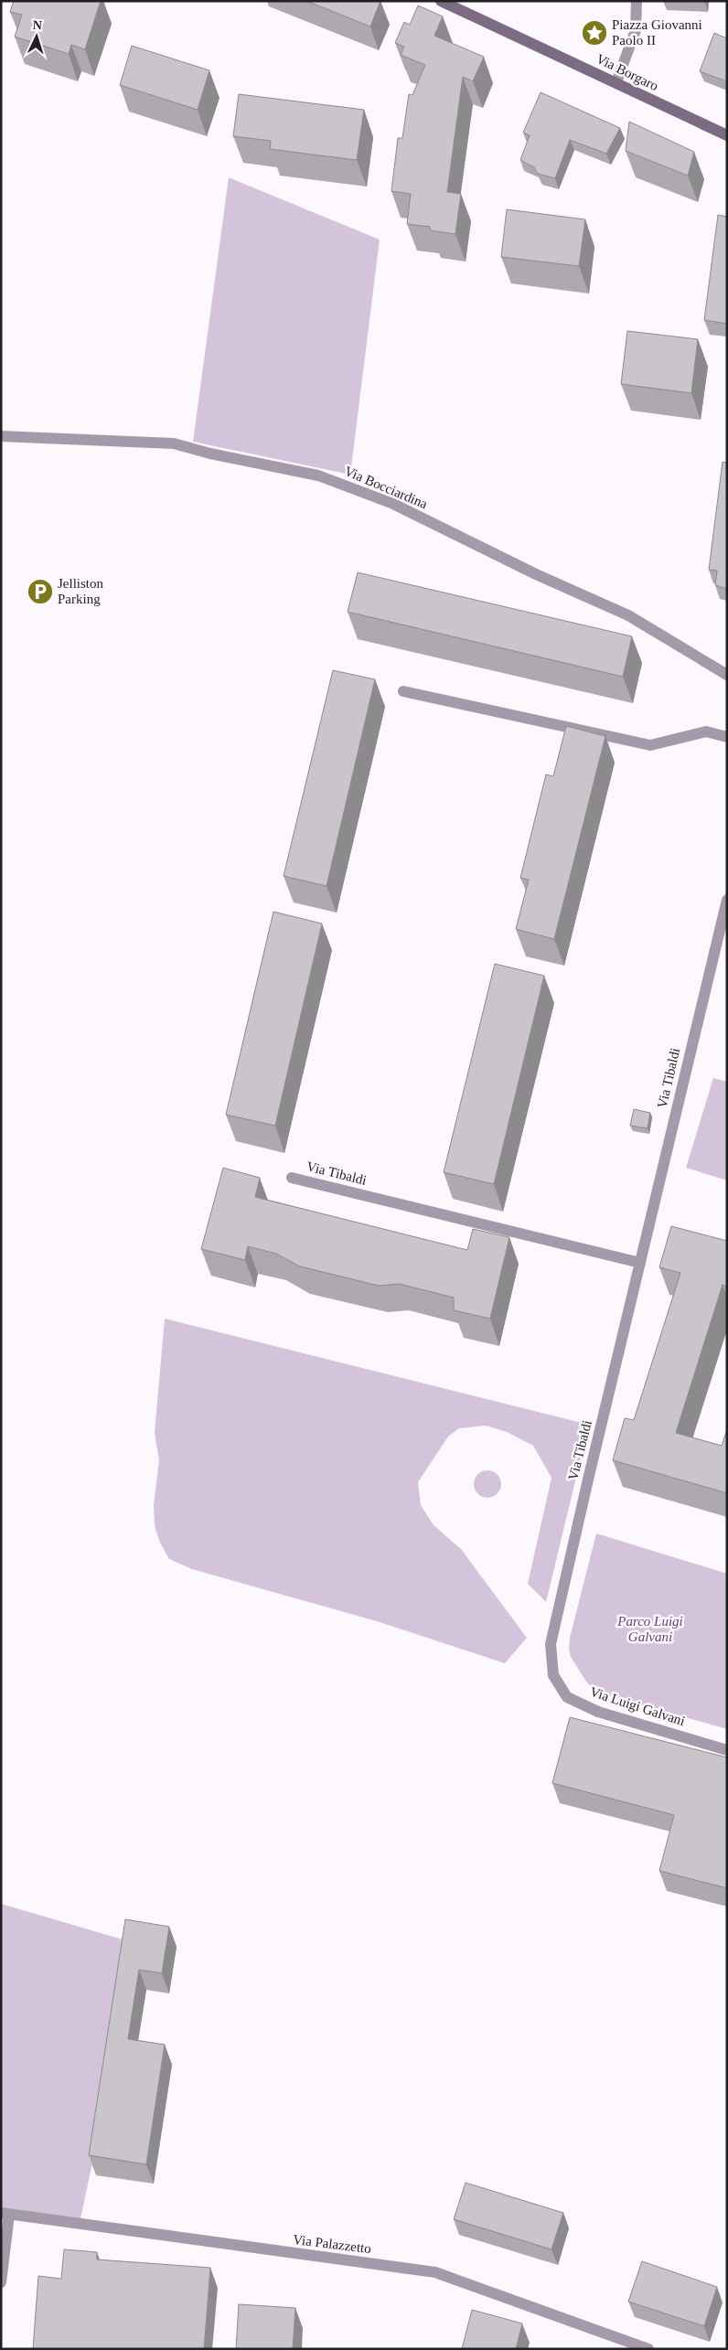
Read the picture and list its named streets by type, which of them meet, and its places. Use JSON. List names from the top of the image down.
{
  "streets": {
    "street": [
      "Via Borgaro",
      "Via Bocciardina",
      "Via Tibaldi",
      "Via Luigi Galvani",
      "Via Palazzetto"
    ]
  },
  "crossings": [
    ["Via Tibaldi", "Via Luigi Galvani"]
  ],
  "parks": ["Parco Luigi Galvani"],
  "places": {
    "place": ["Piazza Giovanni Paolo II"],
    "parking": ["Jelliston Parking"]
  },
  "north": "top"
}
